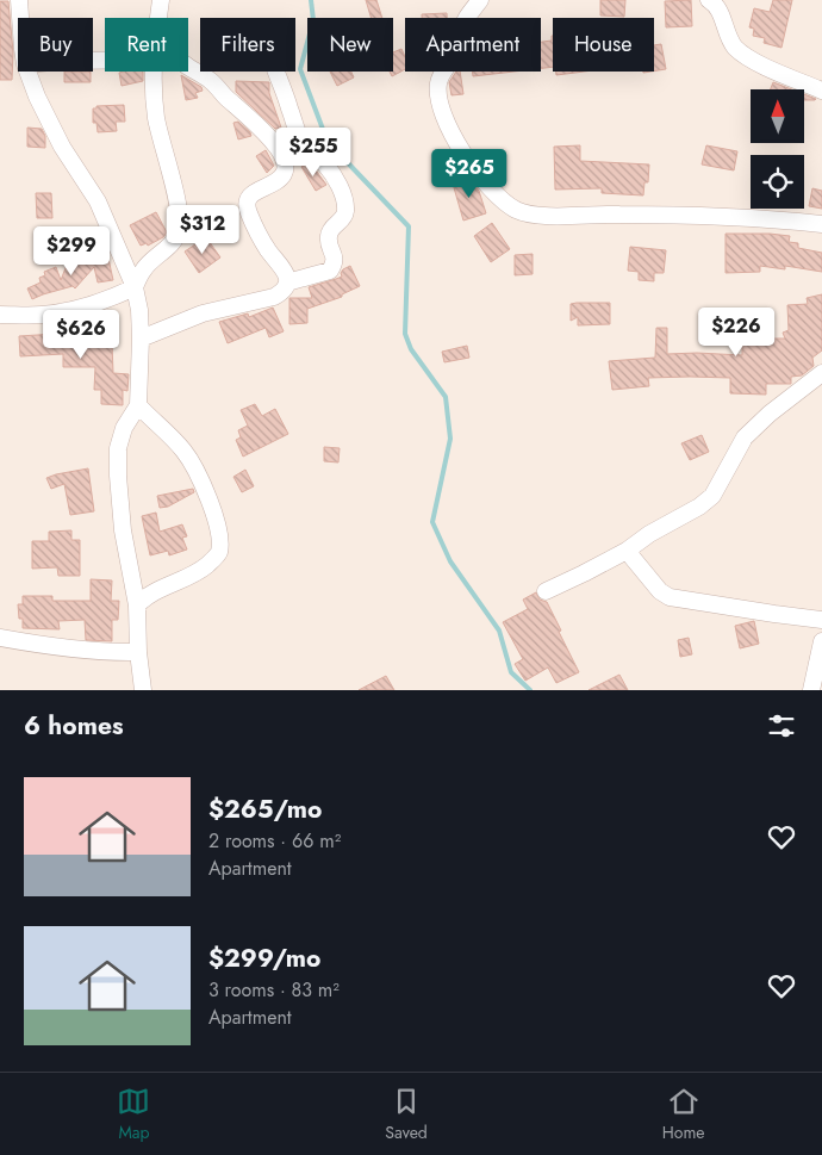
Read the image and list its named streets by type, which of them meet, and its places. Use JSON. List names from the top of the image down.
{
  "north": "top",
  "page": {
    "chip": [
      "Buy",
      "Rent",
      "Filters",
      "New",
      "Apartment",
      "House"
    ],
    "price": [
      "$255",
      "$265",
      "$312",
      "$299",
      "$226",
      "$626"
    ],
    "heading": "6 homes",
    "list": [
      {
        "name": "$265/mo",
        "note": "2 rooms · 66 m² · Apartment"
      },
      {
        "name": "$299/mo",
        "note": "3 rooms · 83 m² · Apartment"
      }
    ],
    "tabs": ["Map", "Saved", "Home"]
  }
}
